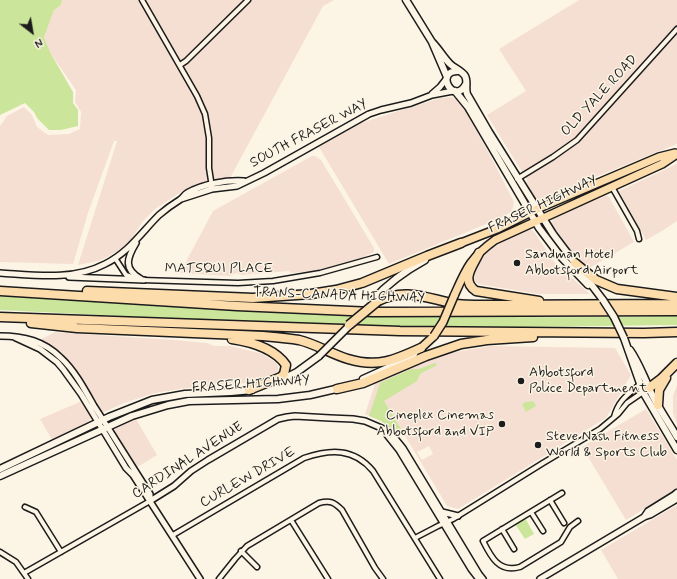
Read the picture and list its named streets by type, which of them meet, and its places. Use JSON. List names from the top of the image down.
{
  "streets": {
    "highway": ["TRANS-CANADA HIGHWAY"],
    "main road": ["FRASER HIGHWAY"],
    "street": [
      "OLD YALE ROAD",
      "SOUTH FRASER WAY",
      "MATSQUI PLACE",
      "CARDINAL AVENUE",
      "CURLEW DRIVE"
    ]
  },
  "crossings": [
    ["SOUTH FRASER WAY", "MATSQUI PLACE"]
  ],
  "places": [
    "Sandman Hotel Abbotsford Airport",
    "Abbotsford Police Department",
    "Cineplex Cinemas Abbotsford and VIP",
    "Steve Nash Fitness World & Sports Club"
  ],
  "north": "bottom right"
}
